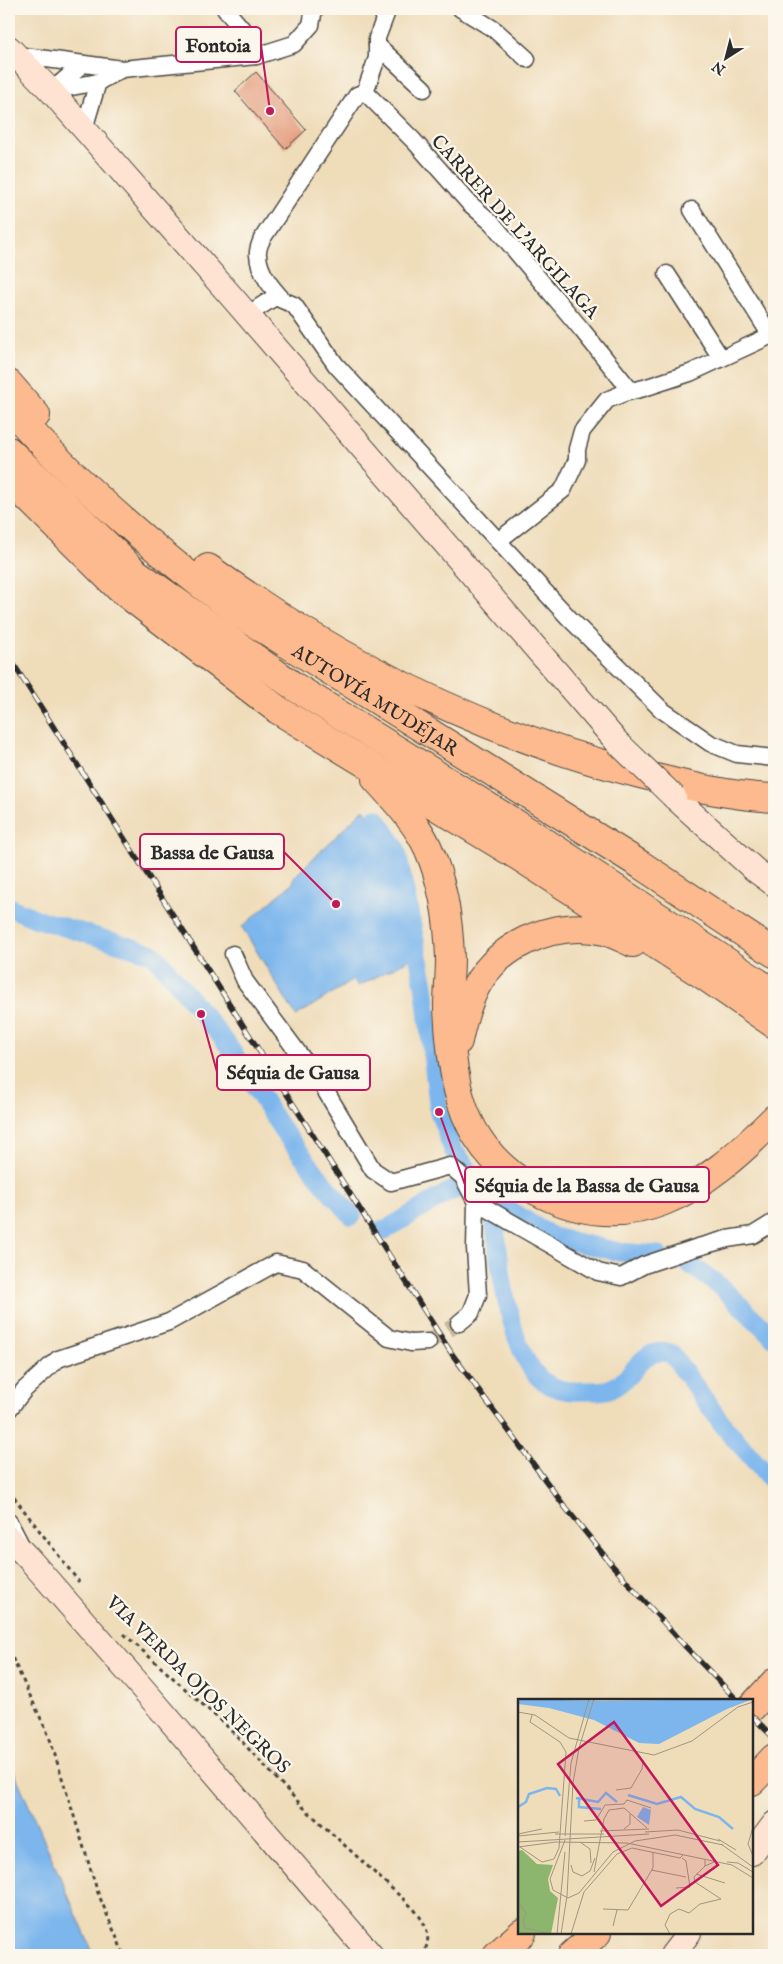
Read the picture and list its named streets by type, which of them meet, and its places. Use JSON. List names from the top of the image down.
{
  "streets": {
    "highway": ["AUTOVÍA MUDÉJAR"],
    "street": ["CARRER DE L'ARGILAGA"],
    "path": ["VIA VERDA OJOS NEGROS"]
  },
  "places": [
    "Fontoia",
    "Bassa de Gausa",
    "Séquia de Gausa",
    "Séquia de la Bassa de Gausa"
  ],
  "north": "bottom left"
}
